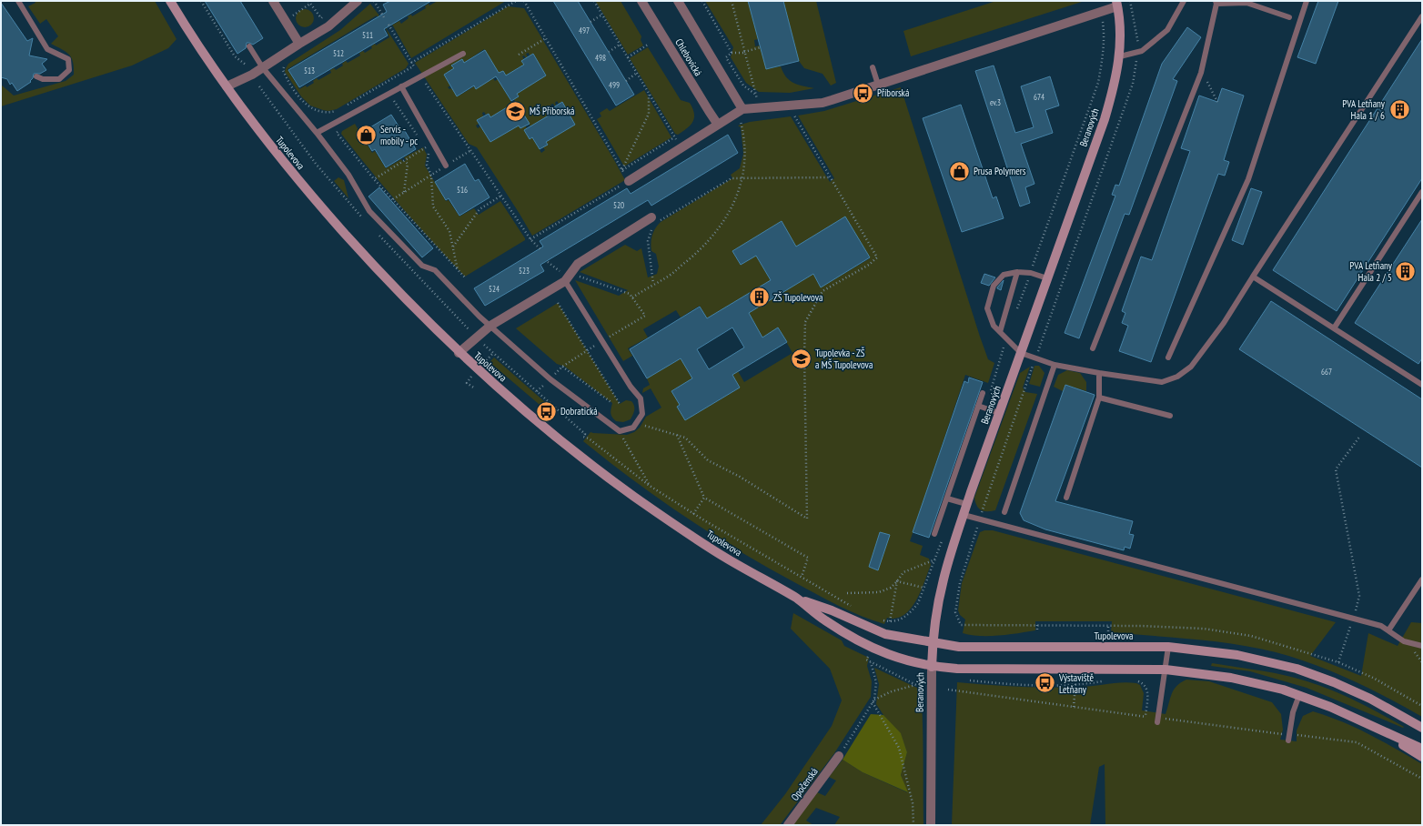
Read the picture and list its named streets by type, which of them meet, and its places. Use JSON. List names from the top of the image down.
{
  "streets": {
    "main road": ["Beranových", "Tupolevova"],
    "street": ["Chlebovická", "Opočenská"]
  },
  "crossings": [
    ["Beranových", "Tupolevova"]
  ],
  "places": {
    "bus stop": ["Příborská", "Dobratická", "Výstaviště Letňany"],
    "building": ["PVA Letňany Hala 1 / 6", "PVA Letňany Hala 2 / 5", "ZŠ Tupolevova"],
    "school or university": ["MŠ Příborská", "Tupolevka - ZŠ a MŠ Tupolevova"],
    "shop": ["Servis - mobily - pc", "Prusa Polymers"]
  },
  "house_numbers": [
    "497",
    "511",
    "512",
    "498",
    "513",
    "499",
    "674",
    "ev.3",
    "516",
    "520",
    "523",
    "524",
    "667"
  ]
}
